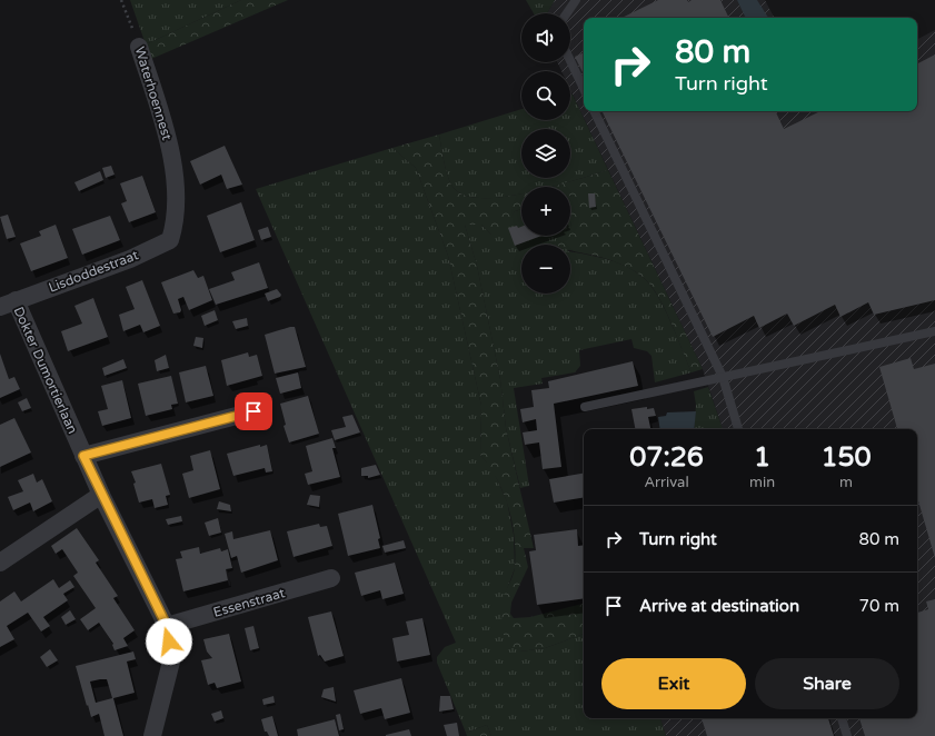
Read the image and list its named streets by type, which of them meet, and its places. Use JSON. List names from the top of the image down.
{
  "streets": {
    "street": [
      "Waterhoennest",
      "Lisdoddestraat",
      "Dokter Dumortierlaan",
      "Essenstraat"
    ]
  },
  "crossings": [
    ["Waterhoennest", "Lisdoddestraat"],
    ["Lisdoddestraat", "Dokter Dumortierlaan"],
    ["Dokter Dumortierlaan", "Essenstraat"]
  ],
  "page": {
    "map_buttons": ["+", "−"],
    "turn": ["80 m", "Turn right"],
    "eta": [
      "07:26",
      "Arrival",
      "1",
      "min",
      "150",
      "m"
    ],
    "list": [
      {
        "name": "Turn right",
        "value": "80 m"
      },
      {
        "name": "Arrive at destination",
        "value": "70 m"
      }
    ],
    "buttons": ["Exit", "Share"]
  }
}
